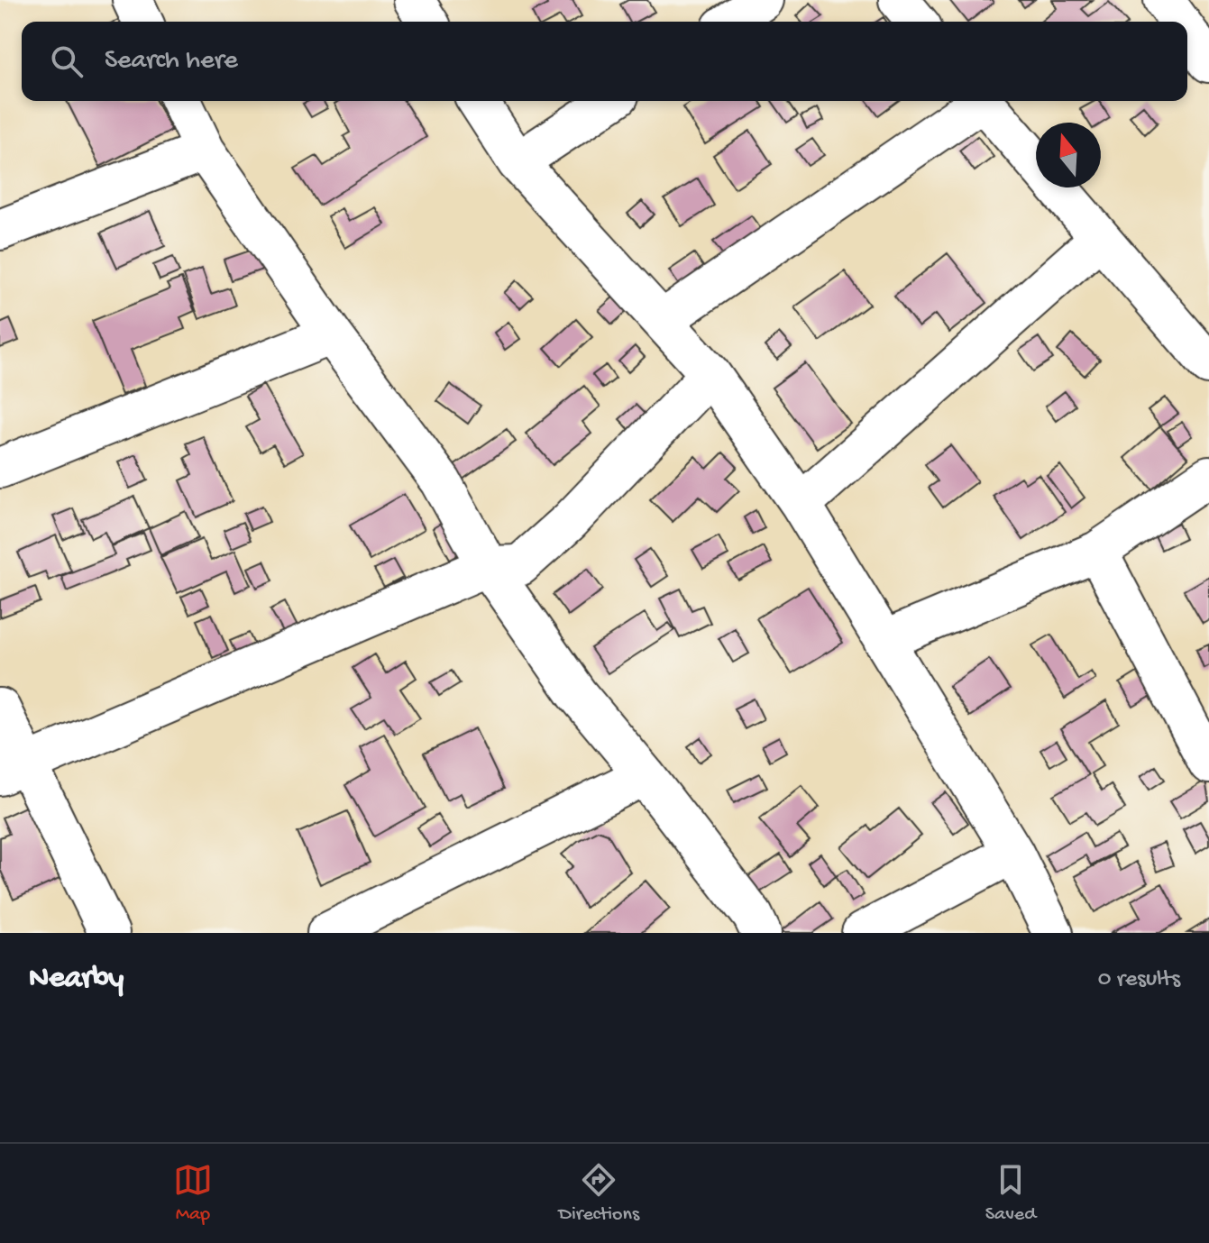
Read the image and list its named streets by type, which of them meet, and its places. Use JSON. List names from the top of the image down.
{
  "north": "top",
  "page": {
    "search": "Search here",
    "heading": ["Nearby", "0 results"],
    "nav": ["Map", "Directions", "Saved"]
  }
}
